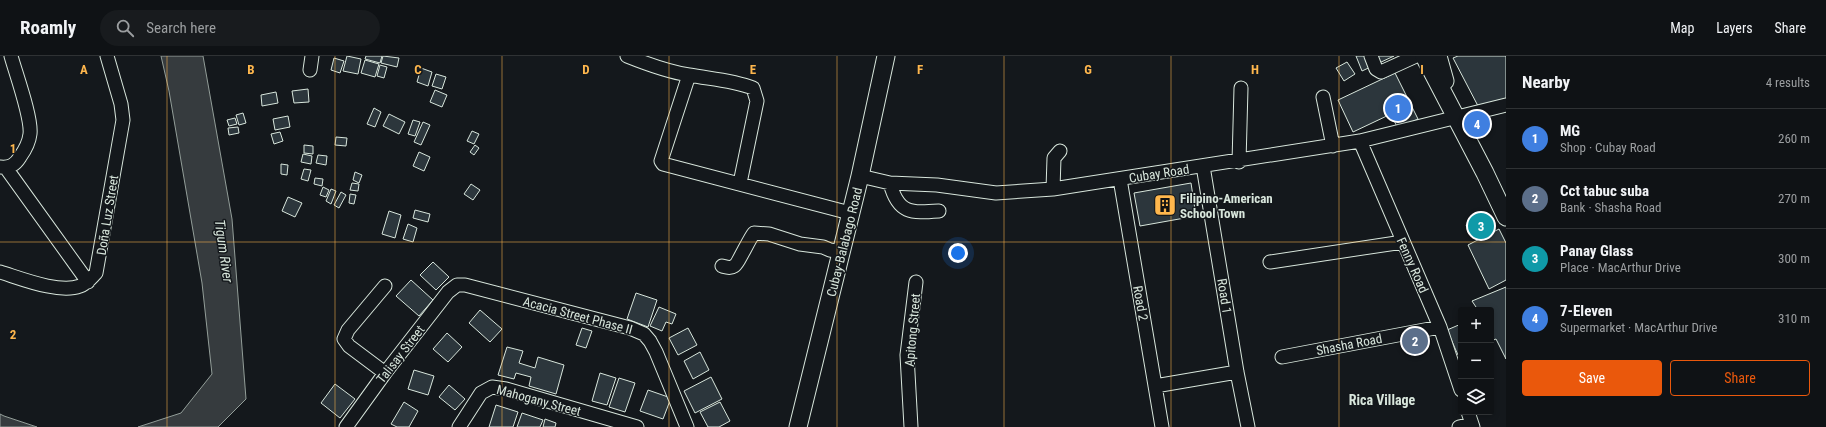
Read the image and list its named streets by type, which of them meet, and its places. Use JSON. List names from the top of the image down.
{
  "streets": {
    "main road": ["Cubay-Balabago Road"],
    "street": [
      "Cubay Road",
      "Doña Luz Street",
      "Fenny Road",
      "Road 1",
      "Road 2",
      "Acacia Street Phase II",
      "Apitong Street",
      "Shasha Road",
      "Talisay Street",
      "Mahogany Street"
    ]
  },
  "crossings": [
    ["Cubay Road", "Cubay-Balabago Road"],
    ["Cubay Road", "Fenny Road"],
    ["Cubay Road", "Road 1"],
    ["Cubay Road", "Road 2"],
    ["Fenny Road", "Shasha Road"],
    ["Acacia Street Phase II", "Talisay Street"]
  ],
  "districts": ["Rica Village"],
  "water": ["Tigum River"],
  "places": {
    "building": ["Filipino-American School Town"]
  },
  "page": {
    "header": "Roamly",
    "search": "Search here",
    "nav": ["Map", "Layers", "Share"],
    "heading": ["Nearby", "4 results"],
    "pins": [
      "1",
      "4",
      "3",
      "2"
    ],
    "list": [
      {
        "mark": "1",
        "name": "MG",
        "note": "Shop · Cubay Road",
        "value": "260 m"
      },
      {
        "mark": "2",
        "name": "Cct tabuc suba",
        "note": "Bank · Shasha Road",
        "value": "270 m"
      },
      {
        "mark": "3",
        "name": "Panay Glass",
        "note": "Place · MacArthur Drive",
        "value": "300 m"
      },
      {
        "mark": "4",
        "name": "7-Eleven",
        "note": "Supermarket · MacArthur Drive",
        "value": "310 m"
      }
    ],
    "map_buttons": ["+", "−"],
    "buttons": ["Save", "Share"]
  },
  "grid": {
    "columns": [
      "A",
      "B",
      "C",
      "D",
      "E",
      "F",
      "G",
      "H",
      "I"
    ],
    "rows": ["1", "2"]
  }
}
